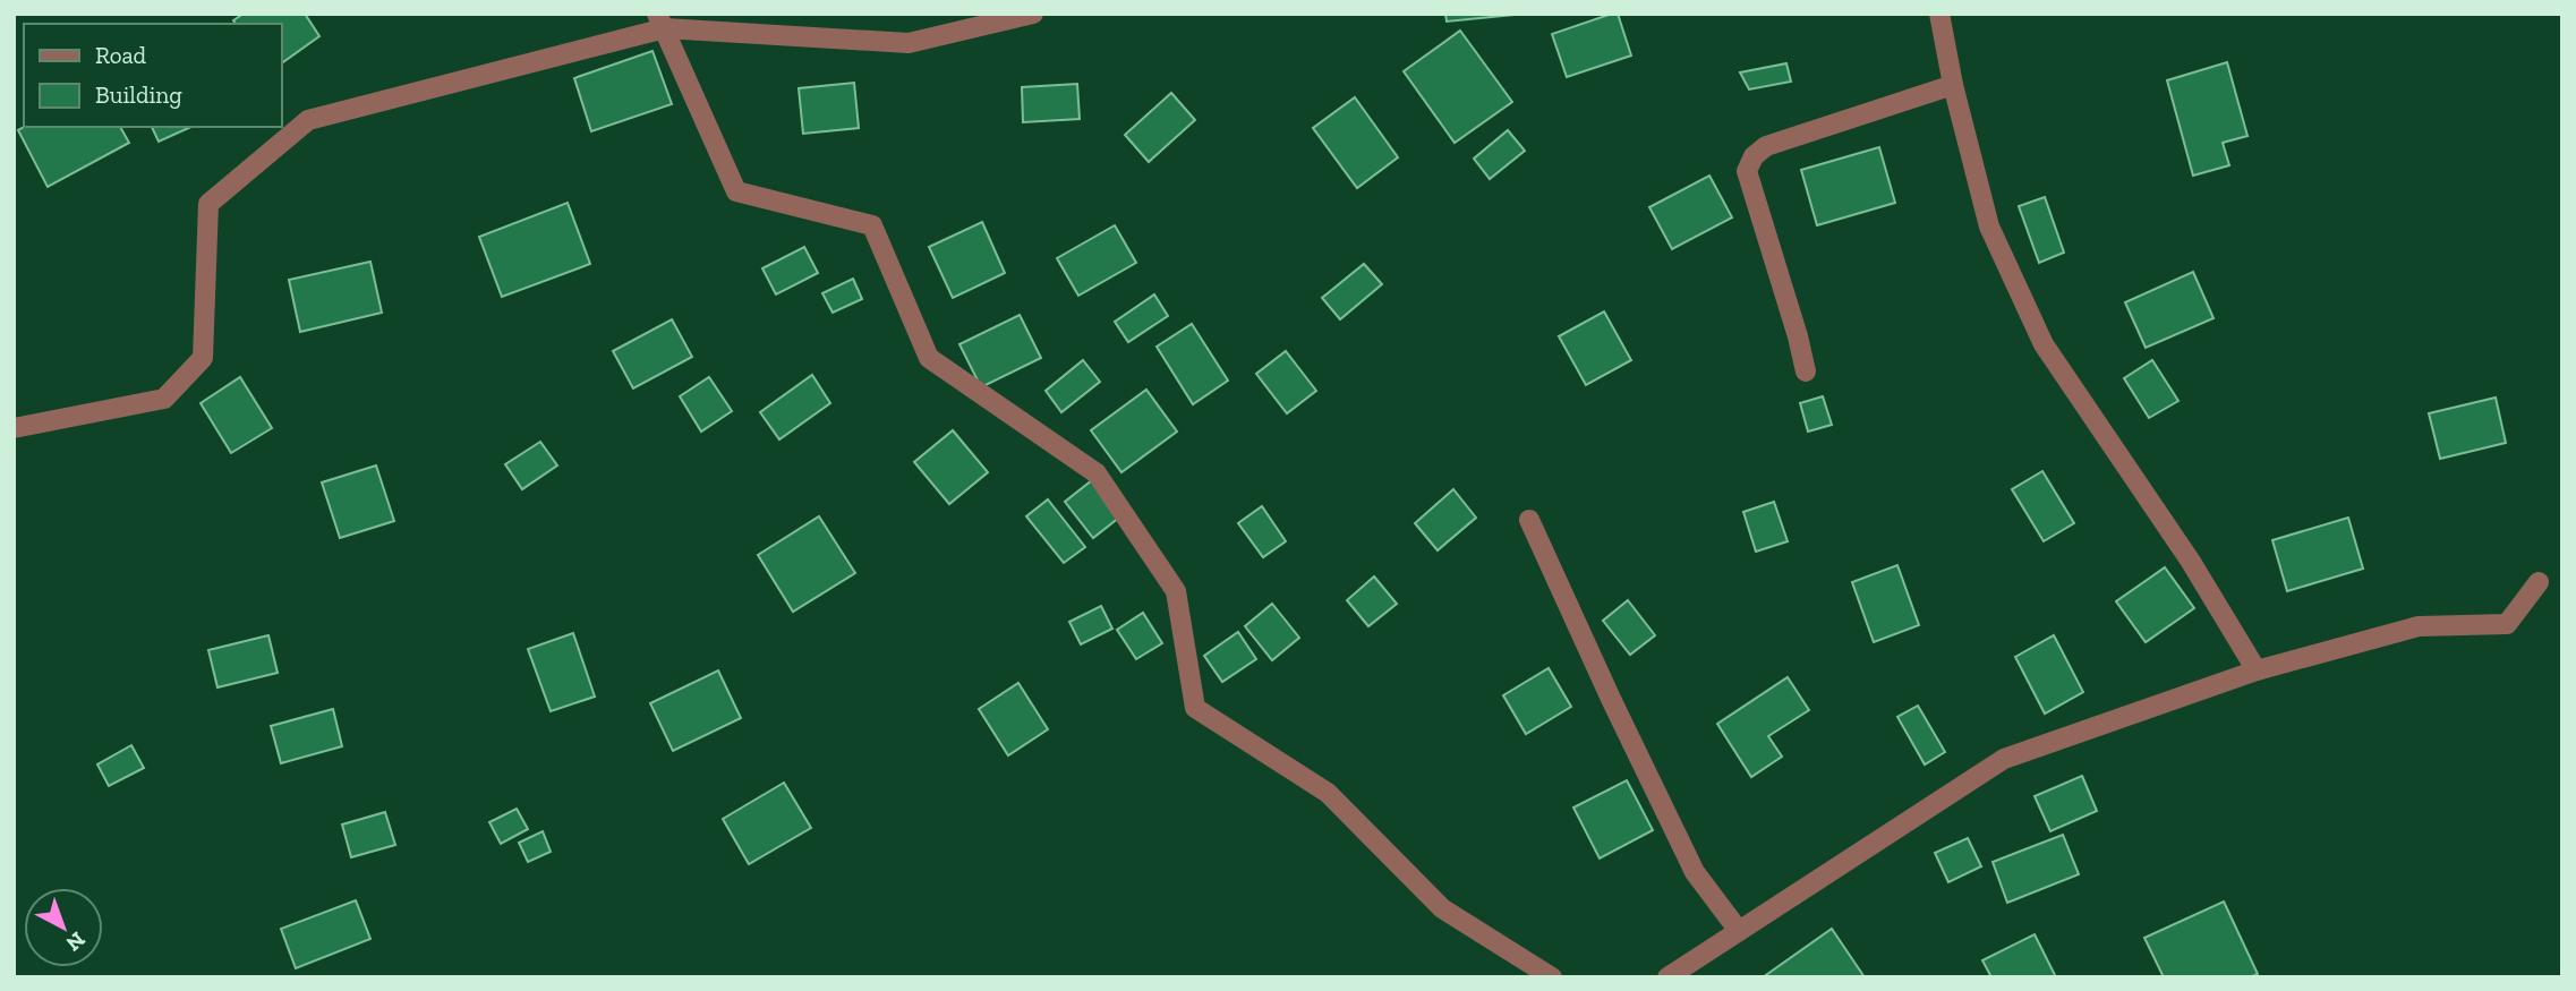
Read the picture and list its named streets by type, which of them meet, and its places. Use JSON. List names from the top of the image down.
{
  "legend": ["Road", "Building"],
  "north": "bottom right"
}
